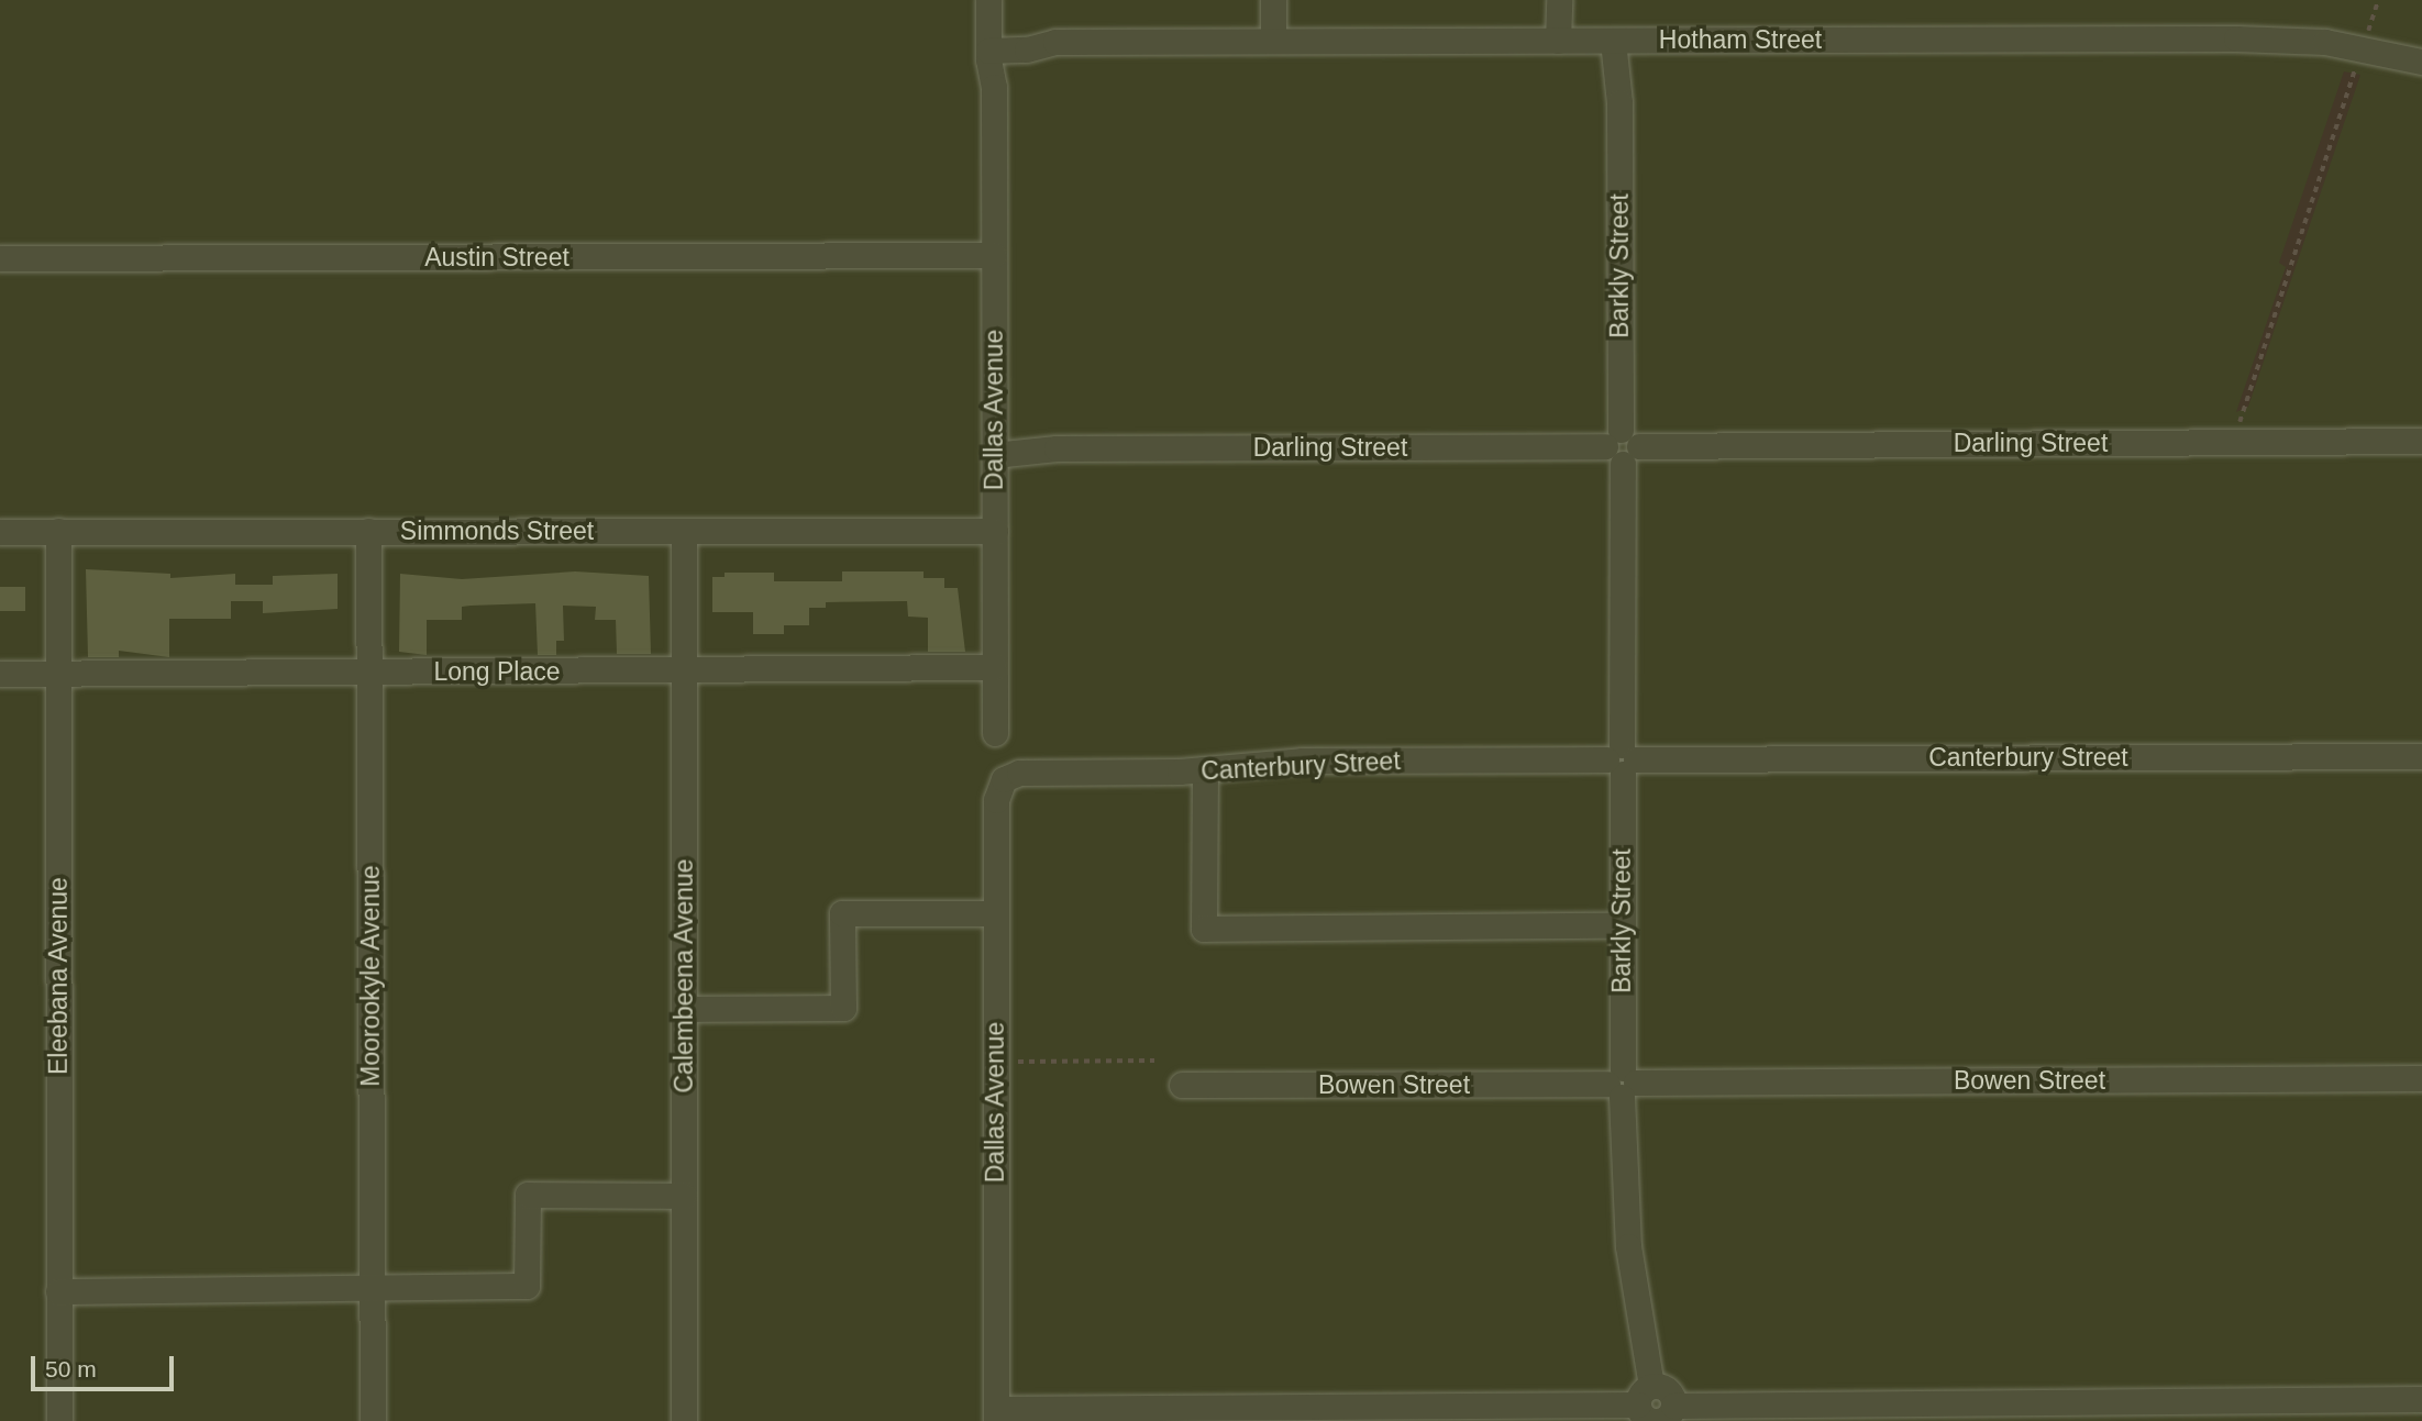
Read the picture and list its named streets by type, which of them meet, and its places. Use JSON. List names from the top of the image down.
{
  "streets": {
    "street": [
      "Hotham Street",
      "Austin Street",
      "Barkly Street",
      "Dallas Avenue",
      "Darling Street",
      "Simmonds Street",
      "Long Place",
      "Canterbury Street",
      "Eleebana Avenue",
      "Moorookyle Avenue",
      "Calembeena Avenue",
      "Bowen Street"
    ]
  },
  "crossings": [
    ["Hotham Street", "Barkly Street"],
    ["Hotham Street", "Dallas Avenue"],
    ["Austin Street", "Dallas Avenue"],
    ["Barkly Street", "Darling Street"],
    ["Barkly Street", "Canterbury Street"],
    ["Barkly Street", "Bowen Street"],
    ["Dallas Avenue", "Darling Street"],
    ["Dallas Avenue", "Simmonds Street"],
    ["Dallas Avenue", "Long Place"],
    ["Dallas Avenue", "Canterbury Street"],
    ["Simmonds Street", "Eleebana Avenue"],
    ["Simmonds Street", "Moorookyle Avenue"],
    ["Simmonds Street", "Calembeena Avenue"],
    ["Long Place", "Eleebana Avenue"],
    ["Long Place", "Moorookyle Avenue"],
    ["Long Place", "Calembeena Avenue"]
  ],
  "scale_bar": "50 m"
}
